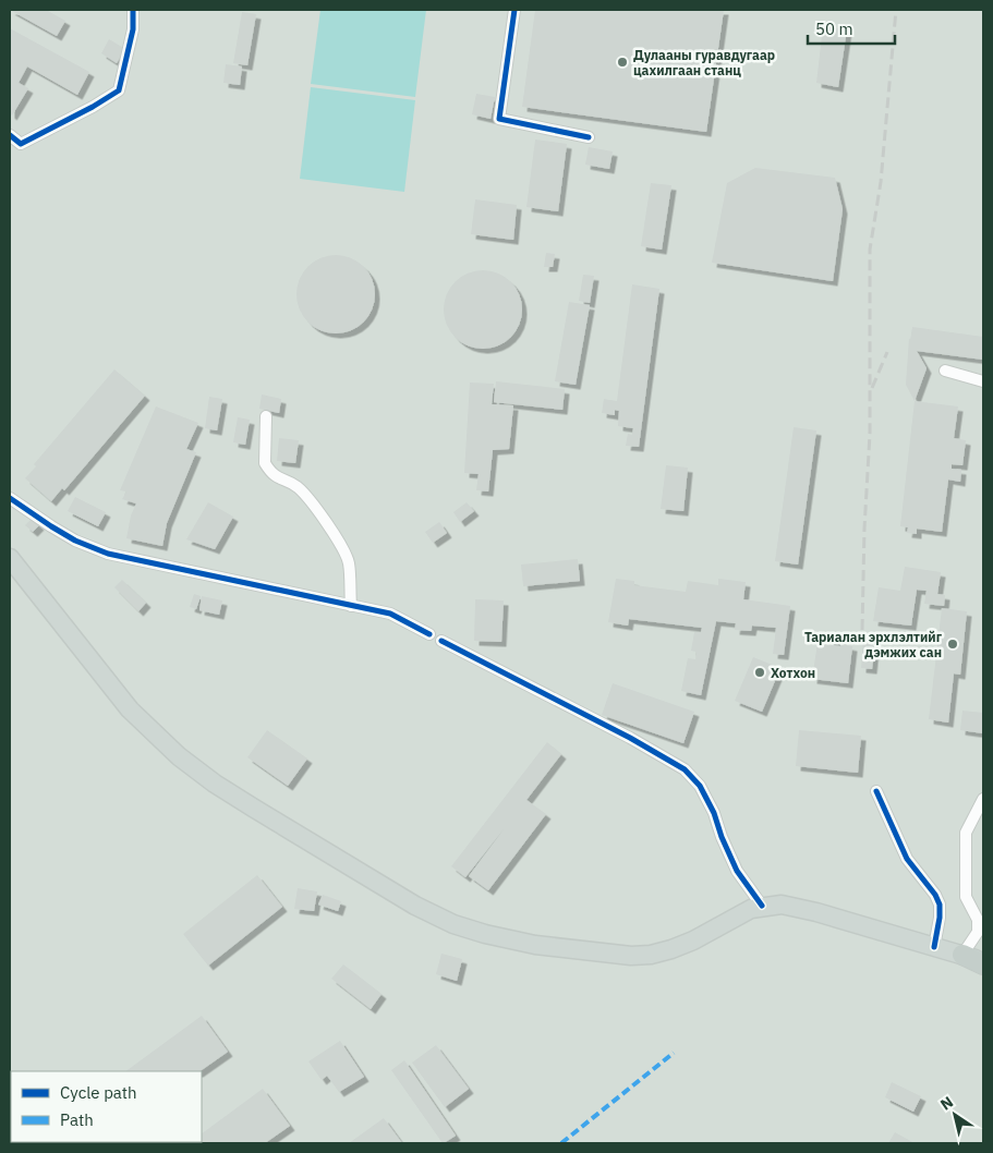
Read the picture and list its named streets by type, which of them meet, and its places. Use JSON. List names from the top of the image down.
{
  "places": ["Дулааны гуравдугаар цахилгаан станц", "Тариалан эрхлэлтийг дэмжих сан", "Хотхон"],
  "legend": ["Cycle path", "Path"],
  "scale_bar": "50 m",
  "north": "top left"
}
